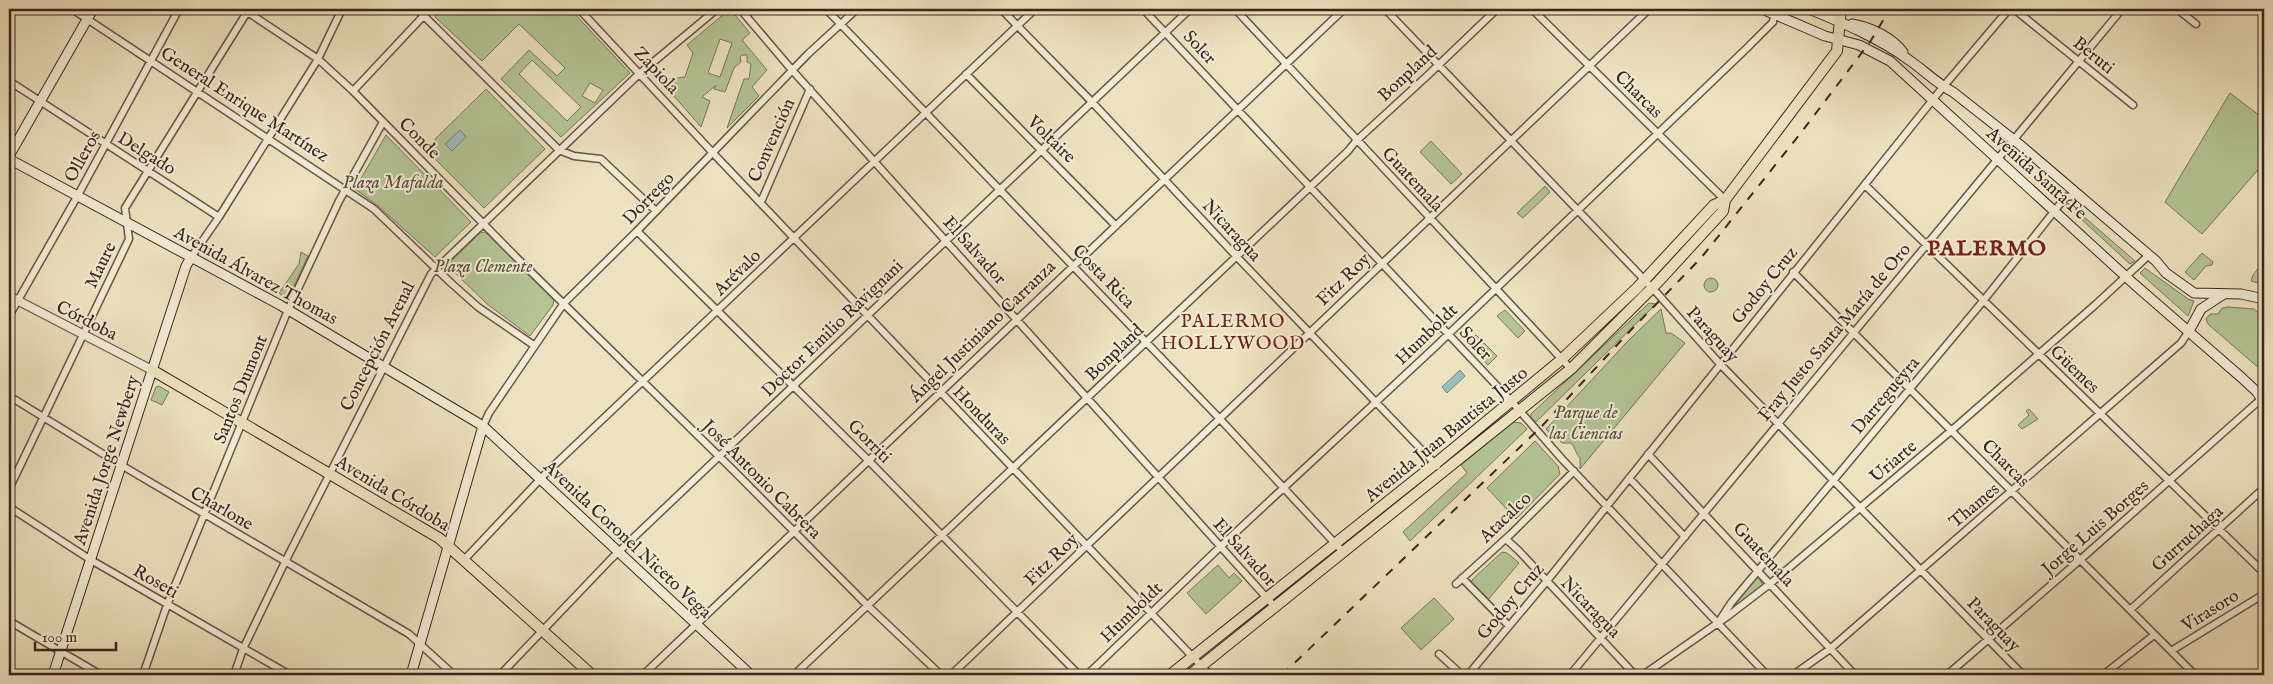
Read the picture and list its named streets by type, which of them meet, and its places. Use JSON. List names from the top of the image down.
{
  "streets": {
    "main road": [
      "Avenida Santa Fe",
      "Avenida Álvarez Thomas",
      "Avenida Juan Bautista Justo",
      "Avenida Jorge Newbery",
      "Avenida Córdoba",
      "Avenida Coronel Niceto Vega"
    ],
    "street": [
      "Soler",
      "Beruti",
      "Zapiola",
      "Bonpland",
      "Charcas",
      "General Enrique Martínez",
      "Conde",
      "Voltaire",
      "Convención",
      "Delgado",
      "Olleros",
      "Guatemala",
      "Dorrego",
      "Nicaragua",
      "El Salvador",
      "Maure",
      "Arévalo",
      "Costa Rica",
      "Fitz Roy",
      "Godoy Cruz",
      "Córdoba",
      "Doctor Emilio Ravignani",
      "Ángel Justiniano Carranza",
      "Fray Justo Santa María de Oro",
      "Humboldt",
      "Paraguay",
      "Concepción Arenal",
      "Güemes",
      "Santos Dumont",
      "Darregueyra",
      "Honduras",
      "Gorriti",
      "Uriarte",
      "José Antonio Cabrera",
      "Thames",
      "Charlone",
      "Atacalco",
      "Jorge Luis Borges",
      "Gurruchaga",
      "Roseti",
      "Virasoro"
    ]
  },
  "crossings": [
    ["Soler", "Bonpland"],
    ["Soler", "Fitz Roy"],
    ["Soler", "Godoy Cruz"],
    ["Soler", "Doctor Emilio Ravignani"],
    ["Soler", "Ángel Justiniano Carranza"],
    ["Soler", "Fray Justo Santa María de Oro"],
    ["Soler", "Humboldt"],
    ["Soler", "Darregueyra"],
    ["Soler", "Avenida Juan Bautista Justo"],
    ["Soler", "Uriarte"],
    ["Soler", "Atacalco"],
    ["Beruti", "Fray Justo Santa María de Oro"],
    ["Zapiola", "Dorrego"],
    ["Zapiola", "Concepción Arenal"],
    ["Zapiola", "Honduras"],
    ["Bonpland", "Guatemala"],
    ["Bonpland", "Nicaragua"],
    ["Bonpland", "El Salvador"],
    ["Bonpland", "Costa Rica"],
    ["Bonpland", "Paraguay"],
    ["Bonpland", "Honduras"],
    ["Bonpland", "Gorriti"],
    ["Bonpland", "José Antonio Cabrera"],
    ["Charcas", "Fitz Roy"],
    ["Charcas", "Godoy Cruz"],
    ["Charcas", "Fray Justo Santa María de Oro"],
    ["Charcas", "Humboldt"],
    ["Charcas", "Darregueyra"],
    ["Charcas", "Avenida Juan Bautista Justo"],
    ["Charcas", "Uriarte"],
    ["Charcas", "Thames"],
    ["Charcas", "Jorge Luis Borges"],
    ["Charcas", "Gurruchaga"],
    ["Charcas", "Virasoro"],
    ["General Enrique Martínez", "Olleros"],
    ["General Enrique Martínez", "Dorrego"],
    ["General Enrique Martínez", "Maure"],
    ["General Enrique Martínez", "Concepción Arenal"],
    ["General Enrique Martínez", "Santos Dumont"],
    ["Conde", "Dorrego"],
    ["Conde", "Maure"],
    ["Conde", "Concepción Arenal"],
    ["Conde", "Santos Dumont"],
    ["Conde", "José Antonio Cabrera"],
    ["Voltaire", "Arévalo"],
    ["Voltaire", "Doctor Emilio Ravignani"],
    ["Voltaire", "Ángel Justiniano Carranza"],
    ["Convención", "El Salvador"],
    ["Convención", "Honduras"],
    ["Delgado", "Olleros"],
    ["Delgado", "Maure"],
    ["Olleros", "Avenida Álvarez Thomas"],
    ["Olleros", "Córdoba"],
    ["Avenida Santa Fe", "Godoy Cruz"],
    ["Avenida Santa Fe", "Fray Justo Santa María de Oro"],
    ["Avenida Santa Fe", "Humboldt"],
    ["Avenida Santa Fe", "Darregueyra"],
    ["Avenida Santa Fe", "Avenida Juan Bautista Justo"],
    ["Avenida Santa Fe", "Uriarte"],
    ["Avenida Santa Fe", "Thames"],
    ["Avenida Santa Fe", "Jorge Luis Borges"],
    ["Guatemala", "Fitz Roy"],
    ["Guatemala", "Godoy Cruz"],
    ["Guatemala", "Ángel Justiniano Carranza"],
    ["Guatemala", "Fray Justo Santa María de Oro"],
    ["Guatemala", "Humboldt"],
    ["Guatemala", "Darregueyra"],
    ["Guatemala", "Avenida Juan Bautista Justo"],
    ["Guatemala", "Uriarte"],
    ["Guatemala", "Thames"],
    ["Dorrego", "El Salvador"],
    ["Dorrego", "Avenida Álvarez Thomas"],
    ["Dorrego", "Costa Rica"],
    ["Dorrego", "Honduras"],
    ["Dorrego", "Gorriti"],
    ["Dorrego", "José Antonio Cabrera"],
    ["Dorrego", "Avenida Coronel Niceto Vega"],
    ["Nicaragua", "Arévalo"],
    ["Nicaragua", "Fitz Roy"],
    ["Nicaragua", "Godoy Cruz"],
    ["Nicaragua", "Doctor Emilio Ravignani"],
    ["Nicaragua", "Ángel Justiniano Carranza"],
    ["Nicaragua", "Fray Justo Santa María de Oro"],
    ["Nicaragua", "Humboldt"],
    ["Nicaragua", "Avenida Juan Bautista Justo"],
    ["Nicaragua", "Atacalco"],
    ["El Salvador", "Arévalo"],
    ["El Salvador", "Fitz Roy"],
    ["El Salvador", "Doctor Emilio Ravignani"],
    ["El Salvador", "Ángel Justiniano Carranza"],
    ["El Salvador", "Humboldt"],
    ["El Salvador", "Avenida Juan Bautista Justo"],
    ["Maure", "Avenida Álvarez Thomas"],
    ["Maure", "Córdoba"],
    ["Maure", "Charlone"],
    ["Arévalo", "Costa Rica"],
    ["Arévalo", "Honduras"],
    ["Arévalo", "Gorriti"],
    ["Arévalo", "José Antonio Cabrera"],
    ["Arévalo", "Avenida Córdoba"],
    ["Arévalo", "Avenida Coronel Niceto Vega"],
    ["Avenida Álvarez Thomas", "Concepción Arenal"],
    ["Avenida Álvarez Thomas", "Santos Dumont"],
    ["Avenida Álvarez Thomas", "Avenida Jorge Newbery"],
    ["Avenida Álvarez Thomas", "Avenida Coronel Niceto Vega"],
    ["Costa Rica", "Fitz Roy"],
    ["Costa Rica", "Doctor Emilio Ravignani"],
    ["Costa Rica", "Ángel Justiniano Carranza"],
    ["Costa Rica", "Humboldt"],
    ["Costa Rica", "Avenida Juan Bautista Justo"],
    ["Fitz Roy", "Paraguay"],
    ["Fitz Roy", "Honduras"],
    ["Fitz Roy", "Gorriti"],
    ["Godoy Cruz", "Paraguay"],
    ["Godoy Cruz", "Güemes"],
    ["Córdoba", "Avenida Jorge Newbery"],
    ["Córdoba", "Avenida Córdoba"],
    ["Doctor Emilio Ravignani", "Honduras"],
    ["Doctor Emilio Ravignani", "Gorriti"],
    ["Doctor Emilio Ravignani", "José Antonio Cabrera"],
    ["Doctor Emilio Ravignani", "Avenida Córdoba"],
    ["Doctor Emilio Ravignani", "Avenida Coronel Niceto Vega"],
    ["Ángel Justiniano Carranza", "Honduras"],
    ["Ángel Justiniano Carranza", "Gorriti"],
    ["Ángel Justiniano Carranza", "José Antonio Cabrera"],
    ["Ángel Justiniano Carranza", "Avenida Coronel Niceto Vega"],
    ["Fray Justo Santa María de Oro", "Paraguay"],
    ["Fray Justo Santa María de Oro", "Güemes"],
    ["Humboldt", "Paraguay"],
    ["Humboldt", "Honduras"],
    ["Paraguay", "Darregueyra"],
    ["Paraguay", "Avenida Juan Bautista Justo"],
    ["Paraguay", "Uriarte"],
    ["Paraguay", "Thames"],
    ["Paraguay", "Jorge Luis Borges"],
    ["Concepción Arenal", "Avenida Córdoba"],
    ["Concepción Arenal", "Charlone"],
    ["Concepción Arenal", "Roseti"],
    ["Güemes", "Darregueyra"],
    ["Güemes", "Uriarte"],
    ["Güemes", "Thames"],
    ["Güemes", "Jorge Luis Borges"],
    ["Güemes", "Gurruchaga"],
    ["Santos Dumont", "Avenida Córdoba"],
    ["Santos Dumont", "Charlone"],
    ["Santos Dumont", "Roseti"],
    ["Darregueyra", "Uriarte"],
    ["Honduras", "Avenida Juan Bautista Justo"],
    ["Avenida Jorge Newbery", "Avenida Córdoba"],
    ["Avenida Jorge Newbery", "Charlone"],
    ["Avenida Jorge Newbery", "Roseti"]
  ],
  "districts": ["PALERMO", "PALERMO HOLLYWOOD"],
  "parks": ["Plaza Mafalda", "Plaza Clemente", "Parque de las Ciencias"],
  "scale_bar": "100 m"
}
